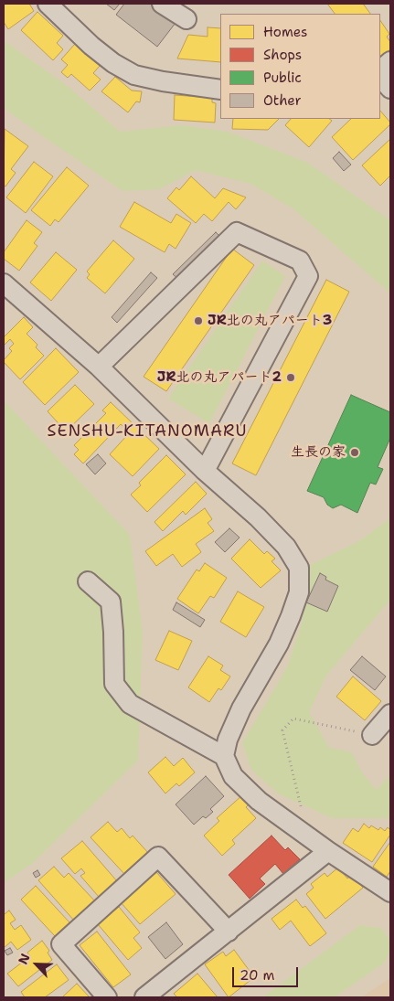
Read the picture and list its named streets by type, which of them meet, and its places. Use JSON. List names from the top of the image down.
{
  "districts": ["SENSHU-KITANOMARU"],
  "places": ["JR北の丸アパート3", "JR北の丸アパート2", "生長の家"],
  "legend": [
    "Homes",
    "Shops",
    "Public",
    "Other"
  ],
  "scale_bar": "20 m",
  "north": "top left"
}
